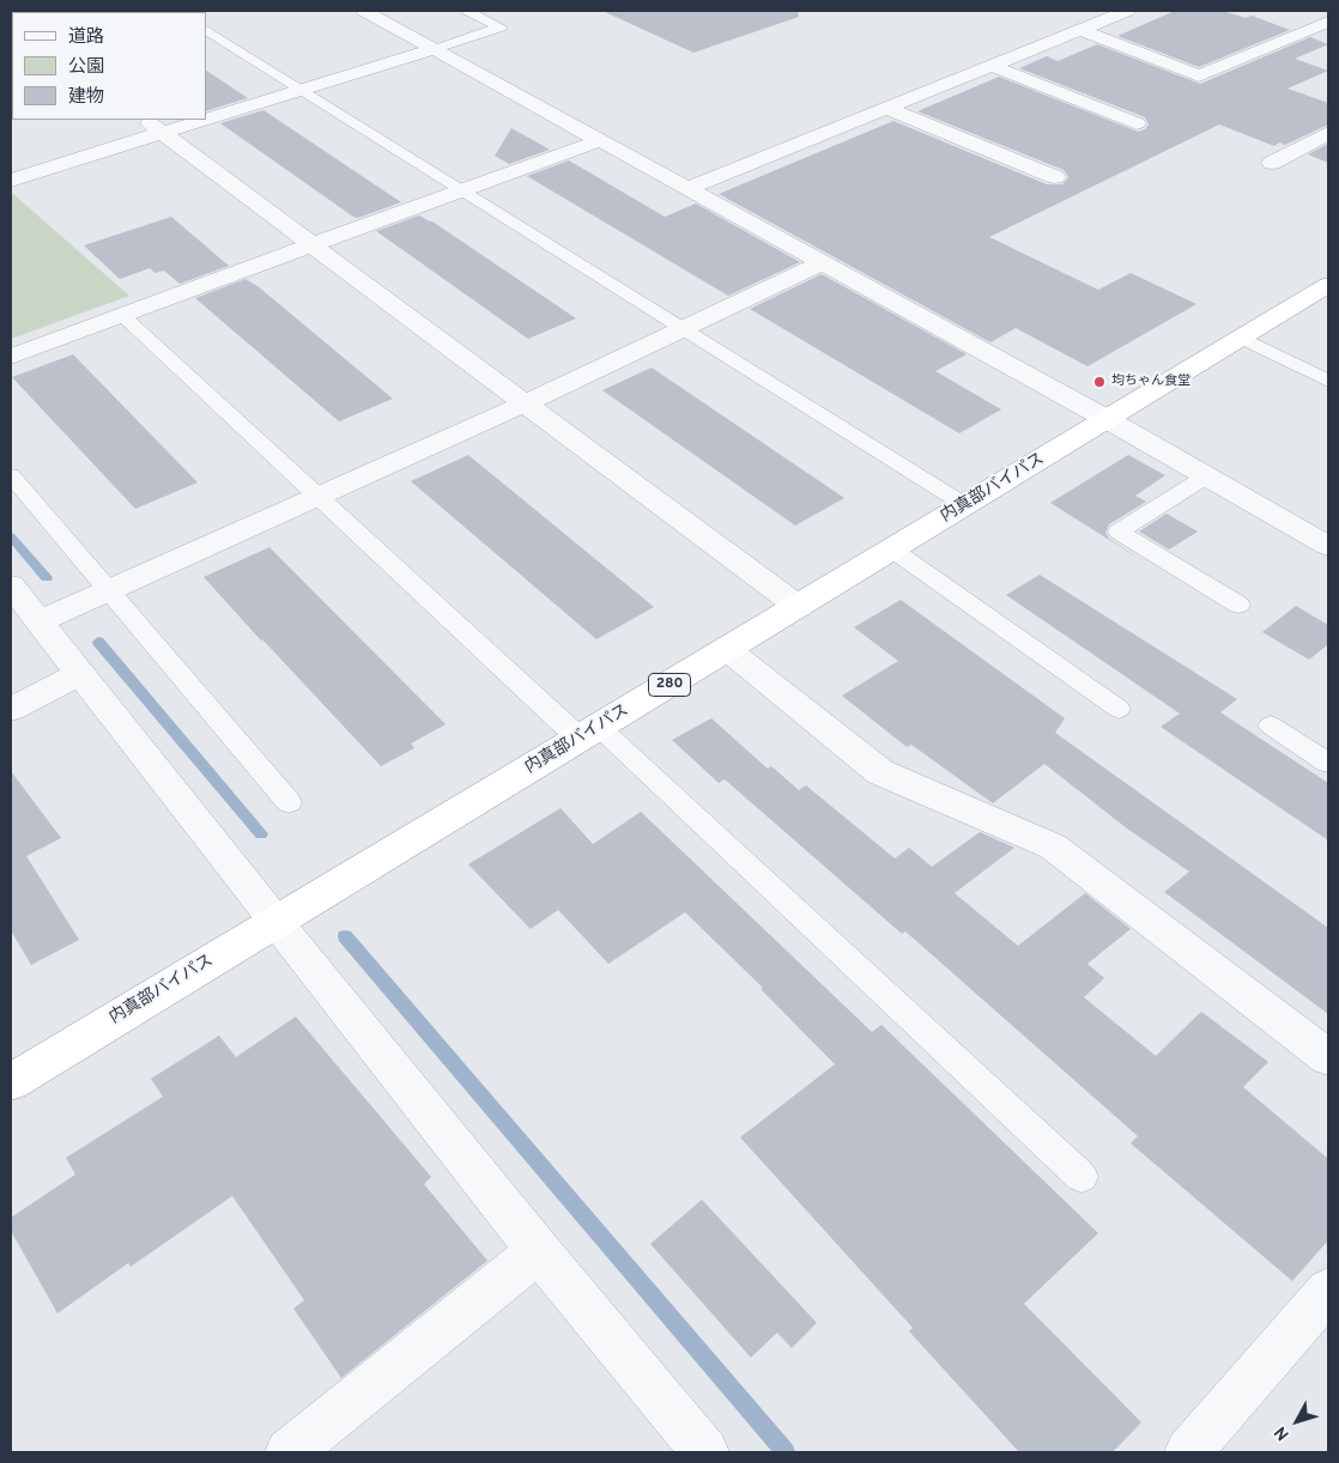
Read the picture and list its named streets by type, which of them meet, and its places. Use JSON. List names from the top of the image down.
{
  "streets": {
    "highway": ["内真部バイパス", "280"]
  },
  "places": ["均ちゃん食堂"],
  "legend": ["道路", "公園", "建物"],
  "north": "bottom left"
}
